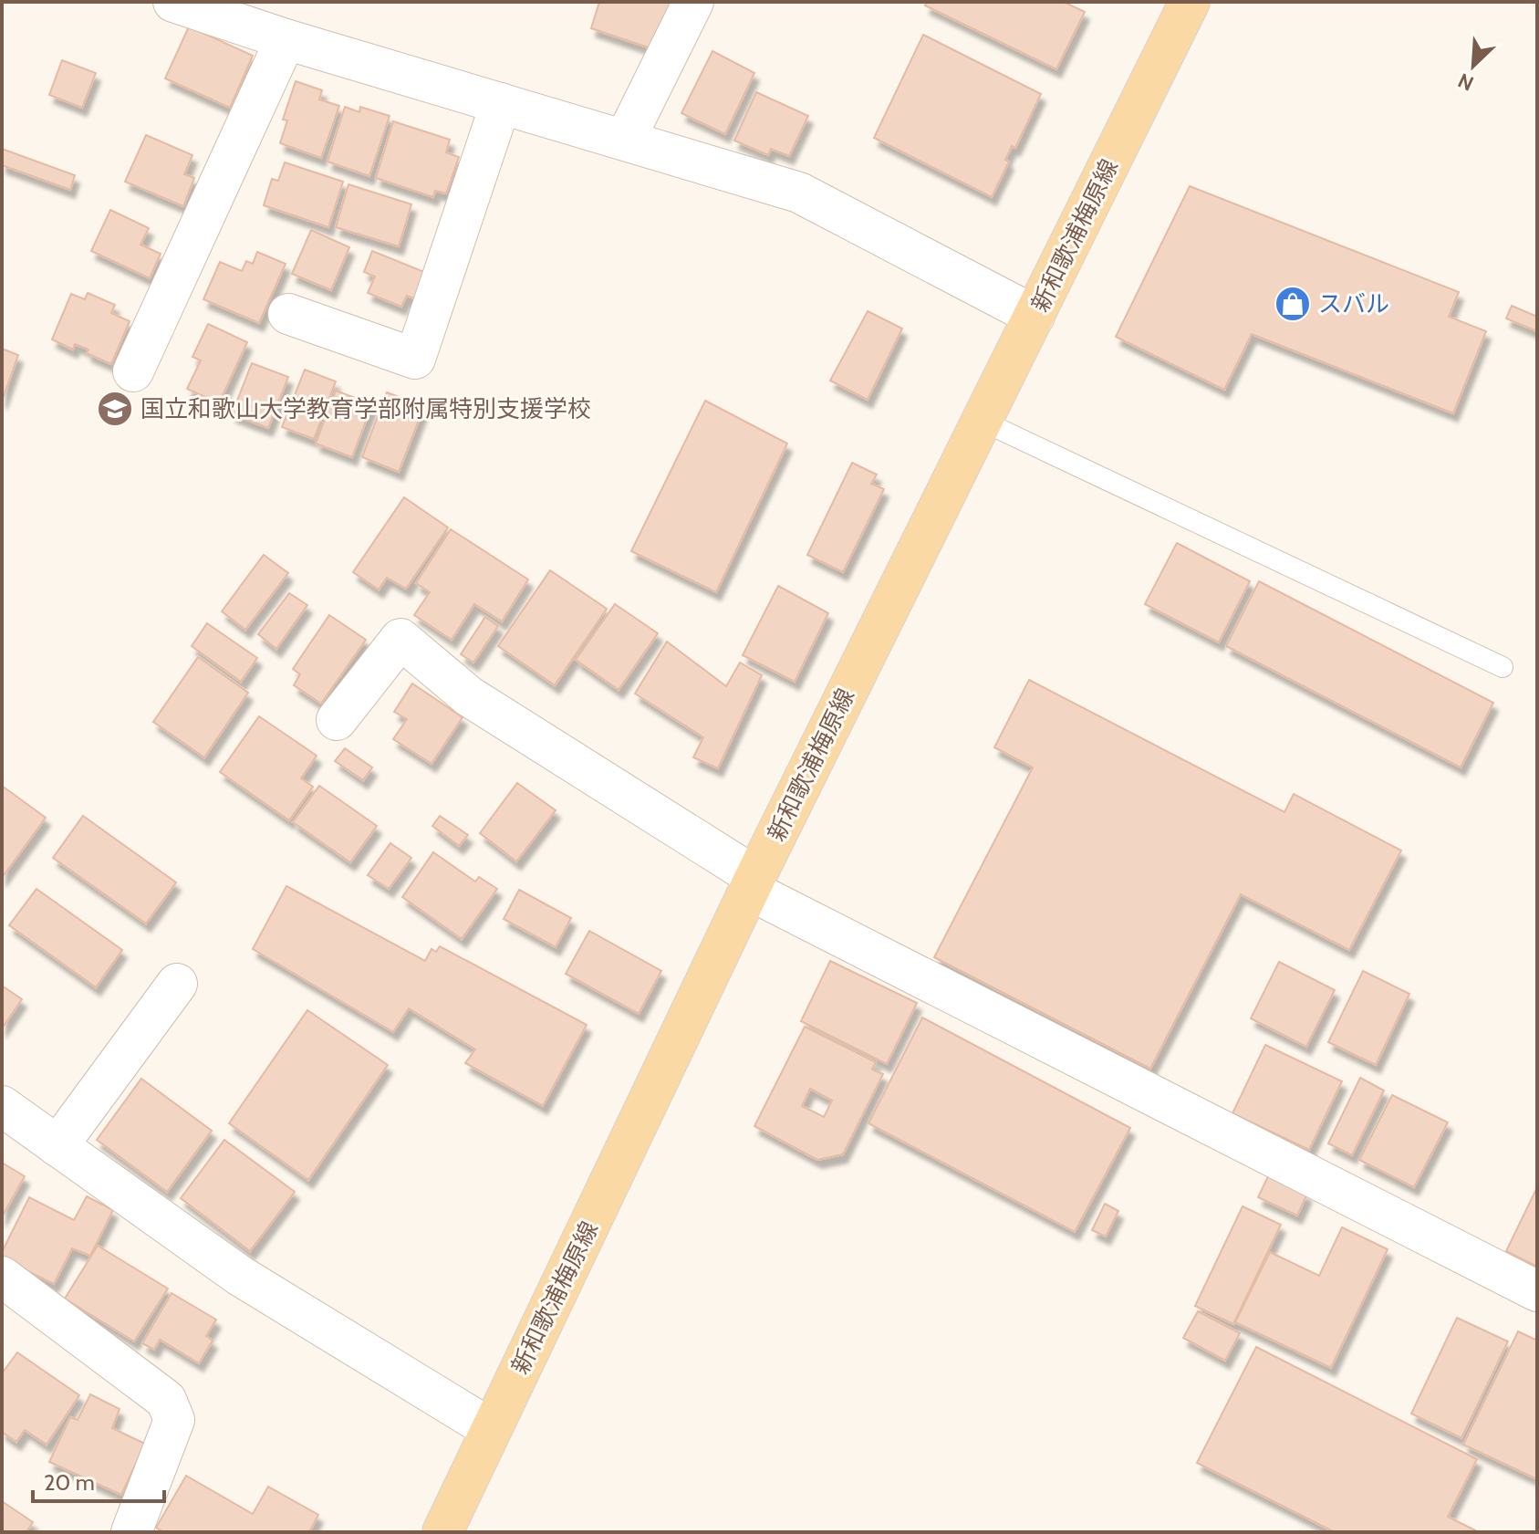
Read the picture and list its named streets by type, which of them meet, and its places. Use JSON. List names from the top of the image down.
{
  "streets": {
    "main road": ["新和歌浦梅原線"]
  },
  "places": {
    "shop": ["スバル"],
    "school or university": ["国立和歌山大学教育学部附属特別支援学校"]
  },
  "scale_bar": "20 m",
  "north": "bottom left"
}
